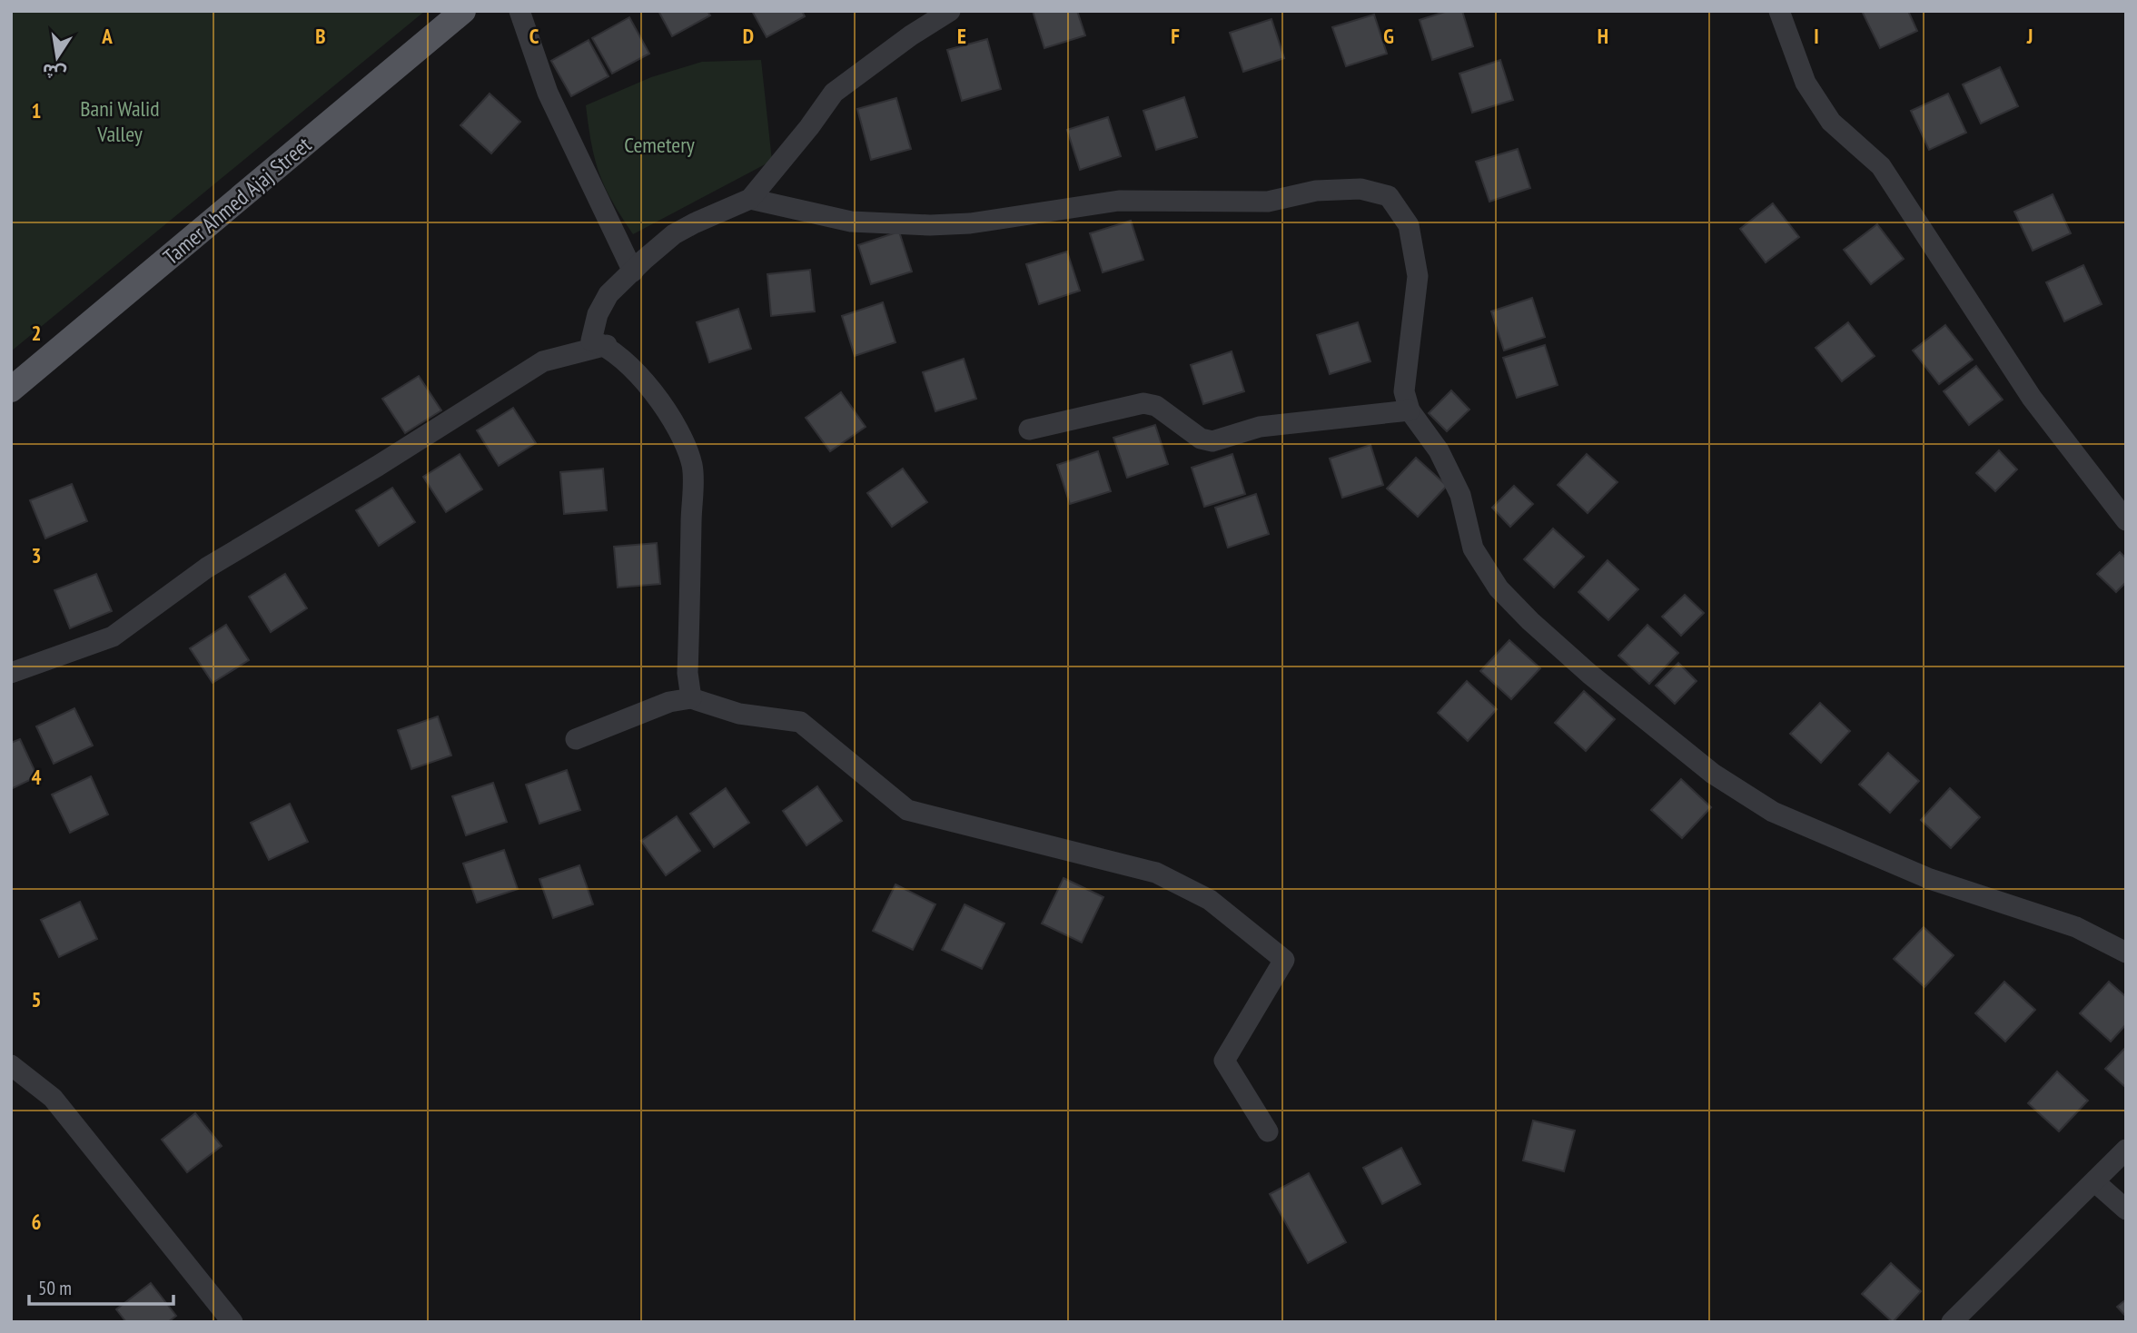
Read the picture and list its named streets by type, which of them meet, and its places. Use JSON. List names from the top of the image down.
{
  "streets": {
    "main road": ["Tamer Ahmed Ajaj Street"]
  },
  "parks": ["Bani Walid Valley", "Cemetery"],
  "scale_bar": "50 m",
  "north": "bottom",
  "grid": {
    "columns": [
      "A",
      "B",
      "C",
      "D",
      "E",
      "F",
      "G",
      "H",
      "I",
      "J"
    ],
    "rows": [
      "1",
      "2",
      "3",
      "4",
      "5",
      "6"
    ]
  }
}
